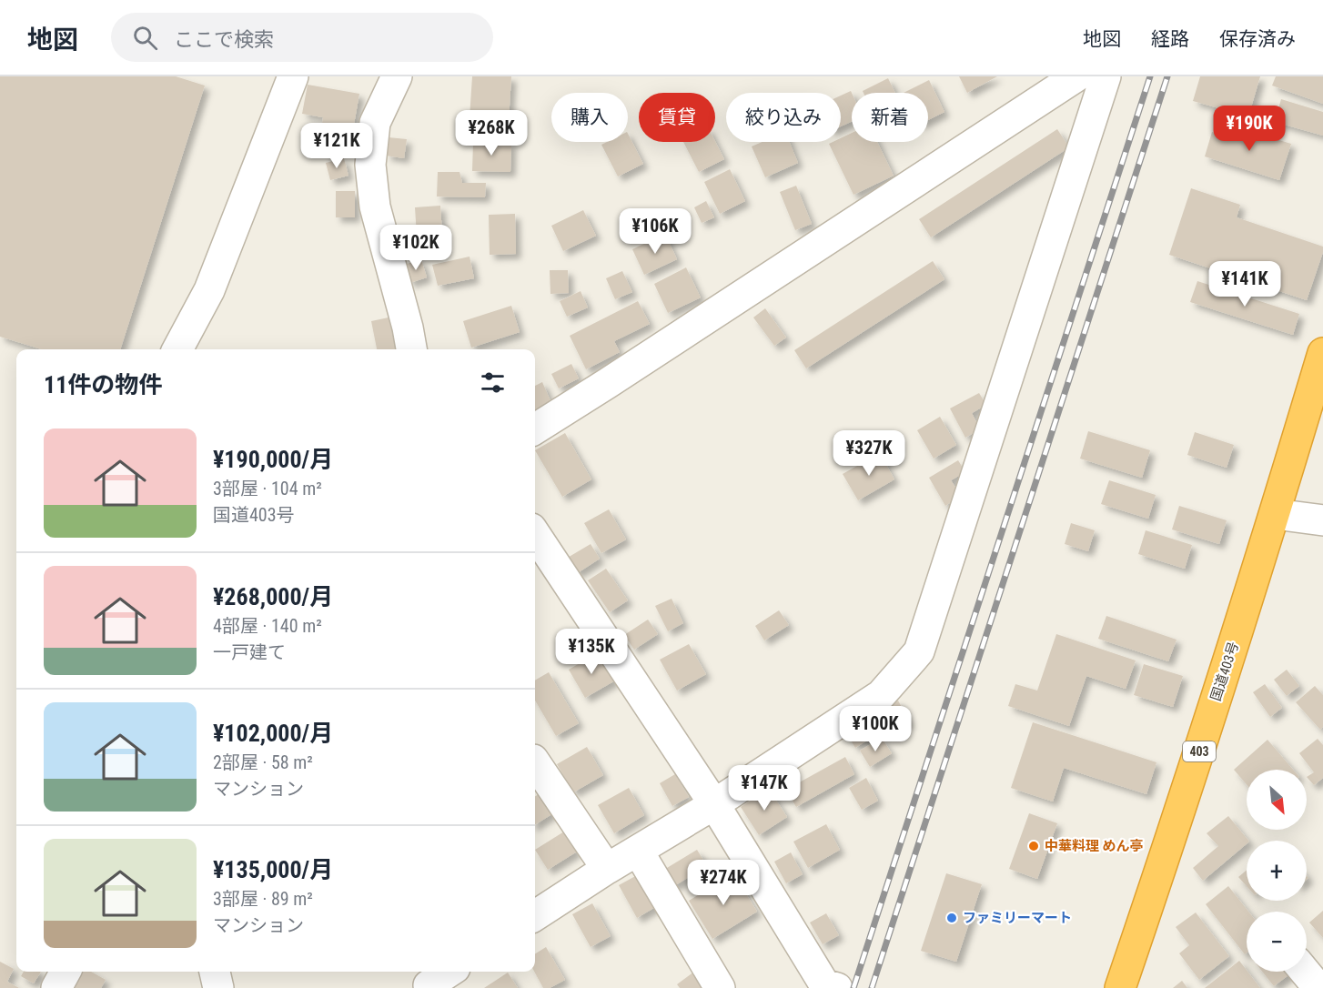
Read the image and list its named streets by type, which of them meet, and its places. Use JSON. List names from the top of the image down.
{
  "streets": {
    "highway": ["国道403号", "403"]
  },
  "places": ["中華料理 めん亭", "ファミリーマート"],
  "north": "bottom right",
  "page": {
    "header": "地図",
    "search": "ここで検索",
    "nav": ["地図", "経路", "保存済み"],
    "chip": [
      "購入",
      "賃貸",
      "絞り込み",
      "新着"
    ],
    "price": [
      "¥190K",
      "¥268K",
      "¥121K",
      "¥106K",
      "¥102K",
      "¥141K",
      "¥327K",
      "¥135K",
      "¥100K",
      "¥147K",
      "¥274K"
    ],
    "heading": "11件の物件",
    "list": [
      {
        "name": "¥190,000/月",
        "note": "3部屋 · 104 m² · 国道403号"
      },
      {
        "name": "¥268,000/月",
        "note": "4部屋 · 140 m² · 一戸建て"
      },
      {
        "name": "¥102,000/月",
        "note": "2部屋 · 58 m² · マンション"
      },
      {
        "name": "¥135,000/月",
        "note": "3部屋 · 89 m² · マンション"
      }
    ],
    "map_buttons": ["+", "−"]
  }
}
